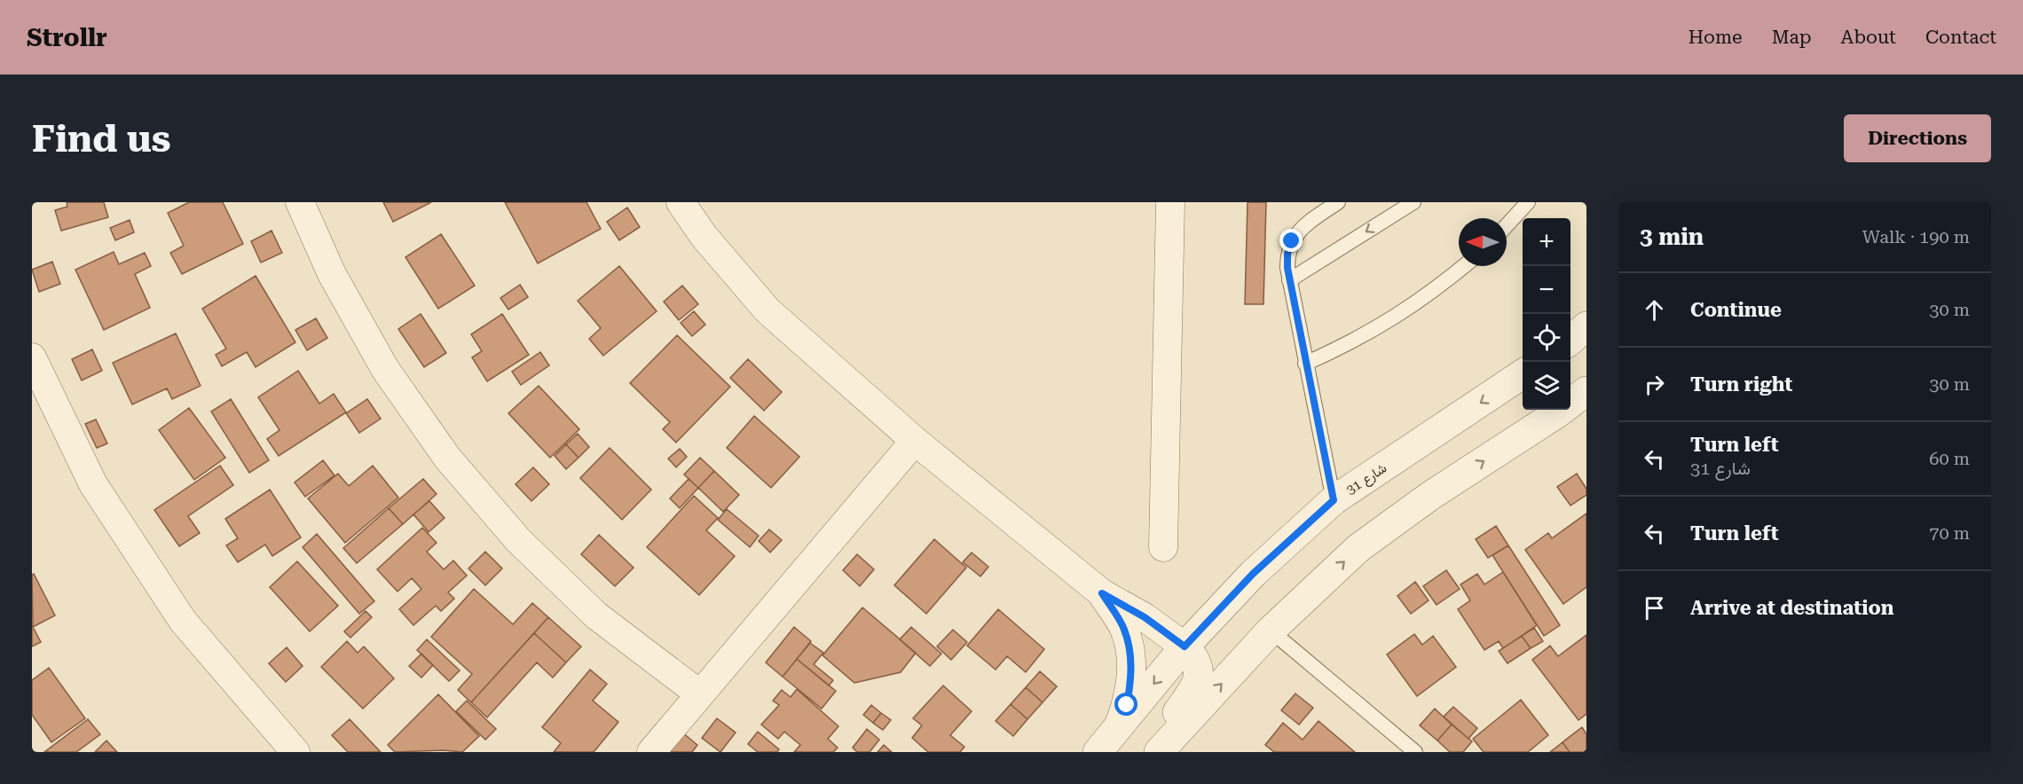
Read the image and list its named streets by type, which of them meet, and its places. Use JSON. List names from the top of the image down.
{
  "streets": {
    "street": ["شارع 31"]
  },
  "north": "left",
  "page": {
    "header": "Strollr",
    "nav": [
      "Home",
      "Map",
      "About",
      "Contact"
    ],
    "buttons": "Directions",
    "title": "Find us",
    "heading": ["3 min", "Walk · 190 m"],
    "map_buttons": ["+", "−"],
    "list": [
      ["Continue", "30 m"],
      ["Turn right", "30 m"],
      ["Turn left", "شارع 31", "60 m"],
      ["Turn left", "70 m"],
      "Arrive at destination"
    ]
  }
}
